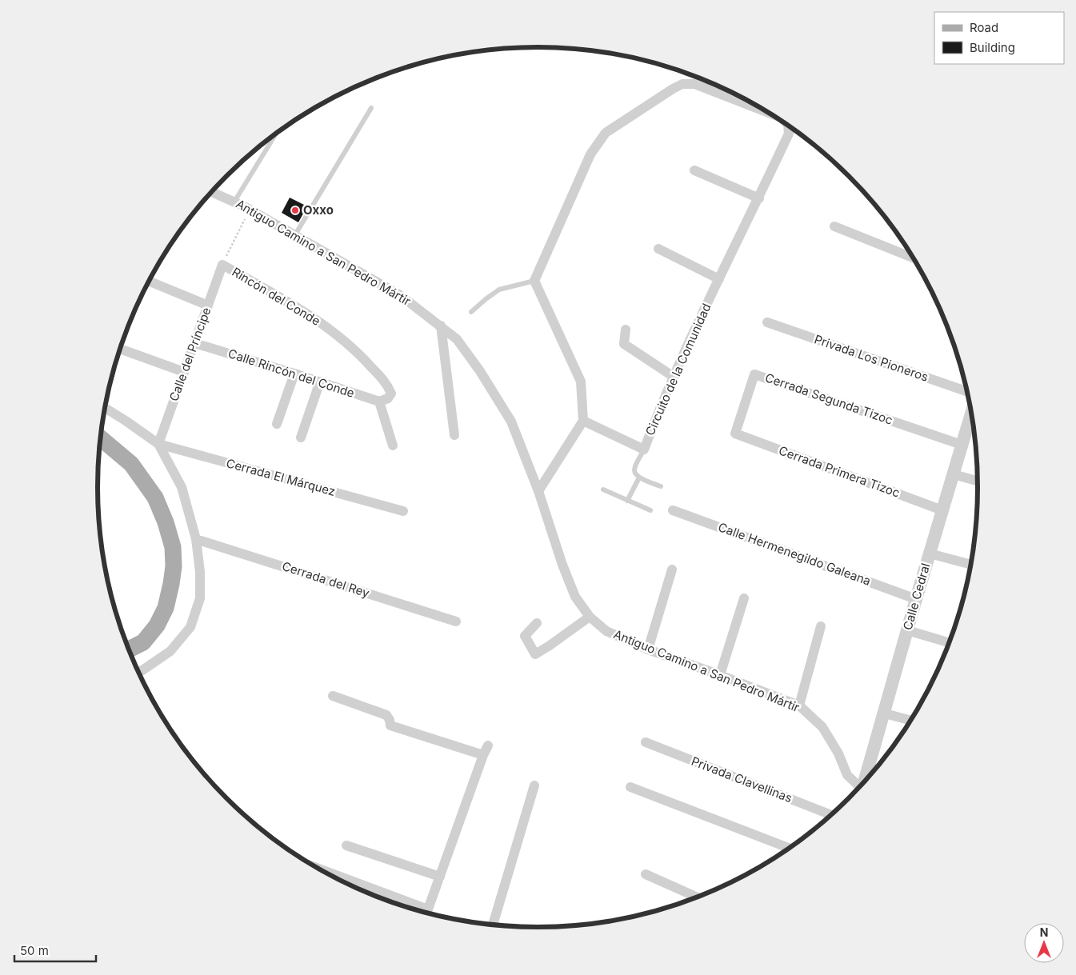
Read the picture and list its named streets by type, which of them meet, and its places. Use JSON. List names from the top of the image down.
{
  "streets": {
    "street": [
      "Antiguo Camino a San Pedro Mártir",
      "Rincón del Conde",
      "Calle del Príncipe",
      "Privada Los Pioneros",
      "Circuito de la Comunidad",
      "Calle Rincón del Conde",
      "Cerrada Segunda Tizoc",
      "Cerrada Primera Tizoc",
      "Cerrada El Márquez",
      "Calle Hermenegildo Galeana",
      "Cerrada del Rey",
      "Calle Cedral",
      "Privada Clavellinas"
    ]
  },
  "crossings": [
    ["Rincón del Conde", "Calle del Príncipe"],
    ["Rincón del Conde", "Calle Rincón del Conde"],
    ["Calle del Príncipe", "Calle Rincón del Conde"],
    ["Calle del Príncipe", "Cerrada El Márquez"],
    ["Cerrada Segunda Tizoc", "Cerrada Primera Tizoc"],
    ["Cerrada Segunda Tizoc", "Calle Cedral"],
    ["Cerrada Primera Tizoc", "Calle Cedral"],
    ["Calle Hermenegildo Galeana", "Calle Cedral"]
  ],
  "places": ["Oxxo"],
  "legend": ["Road", "Building"],
  "scale_bar": "50 m",
  "north": "top"
}
